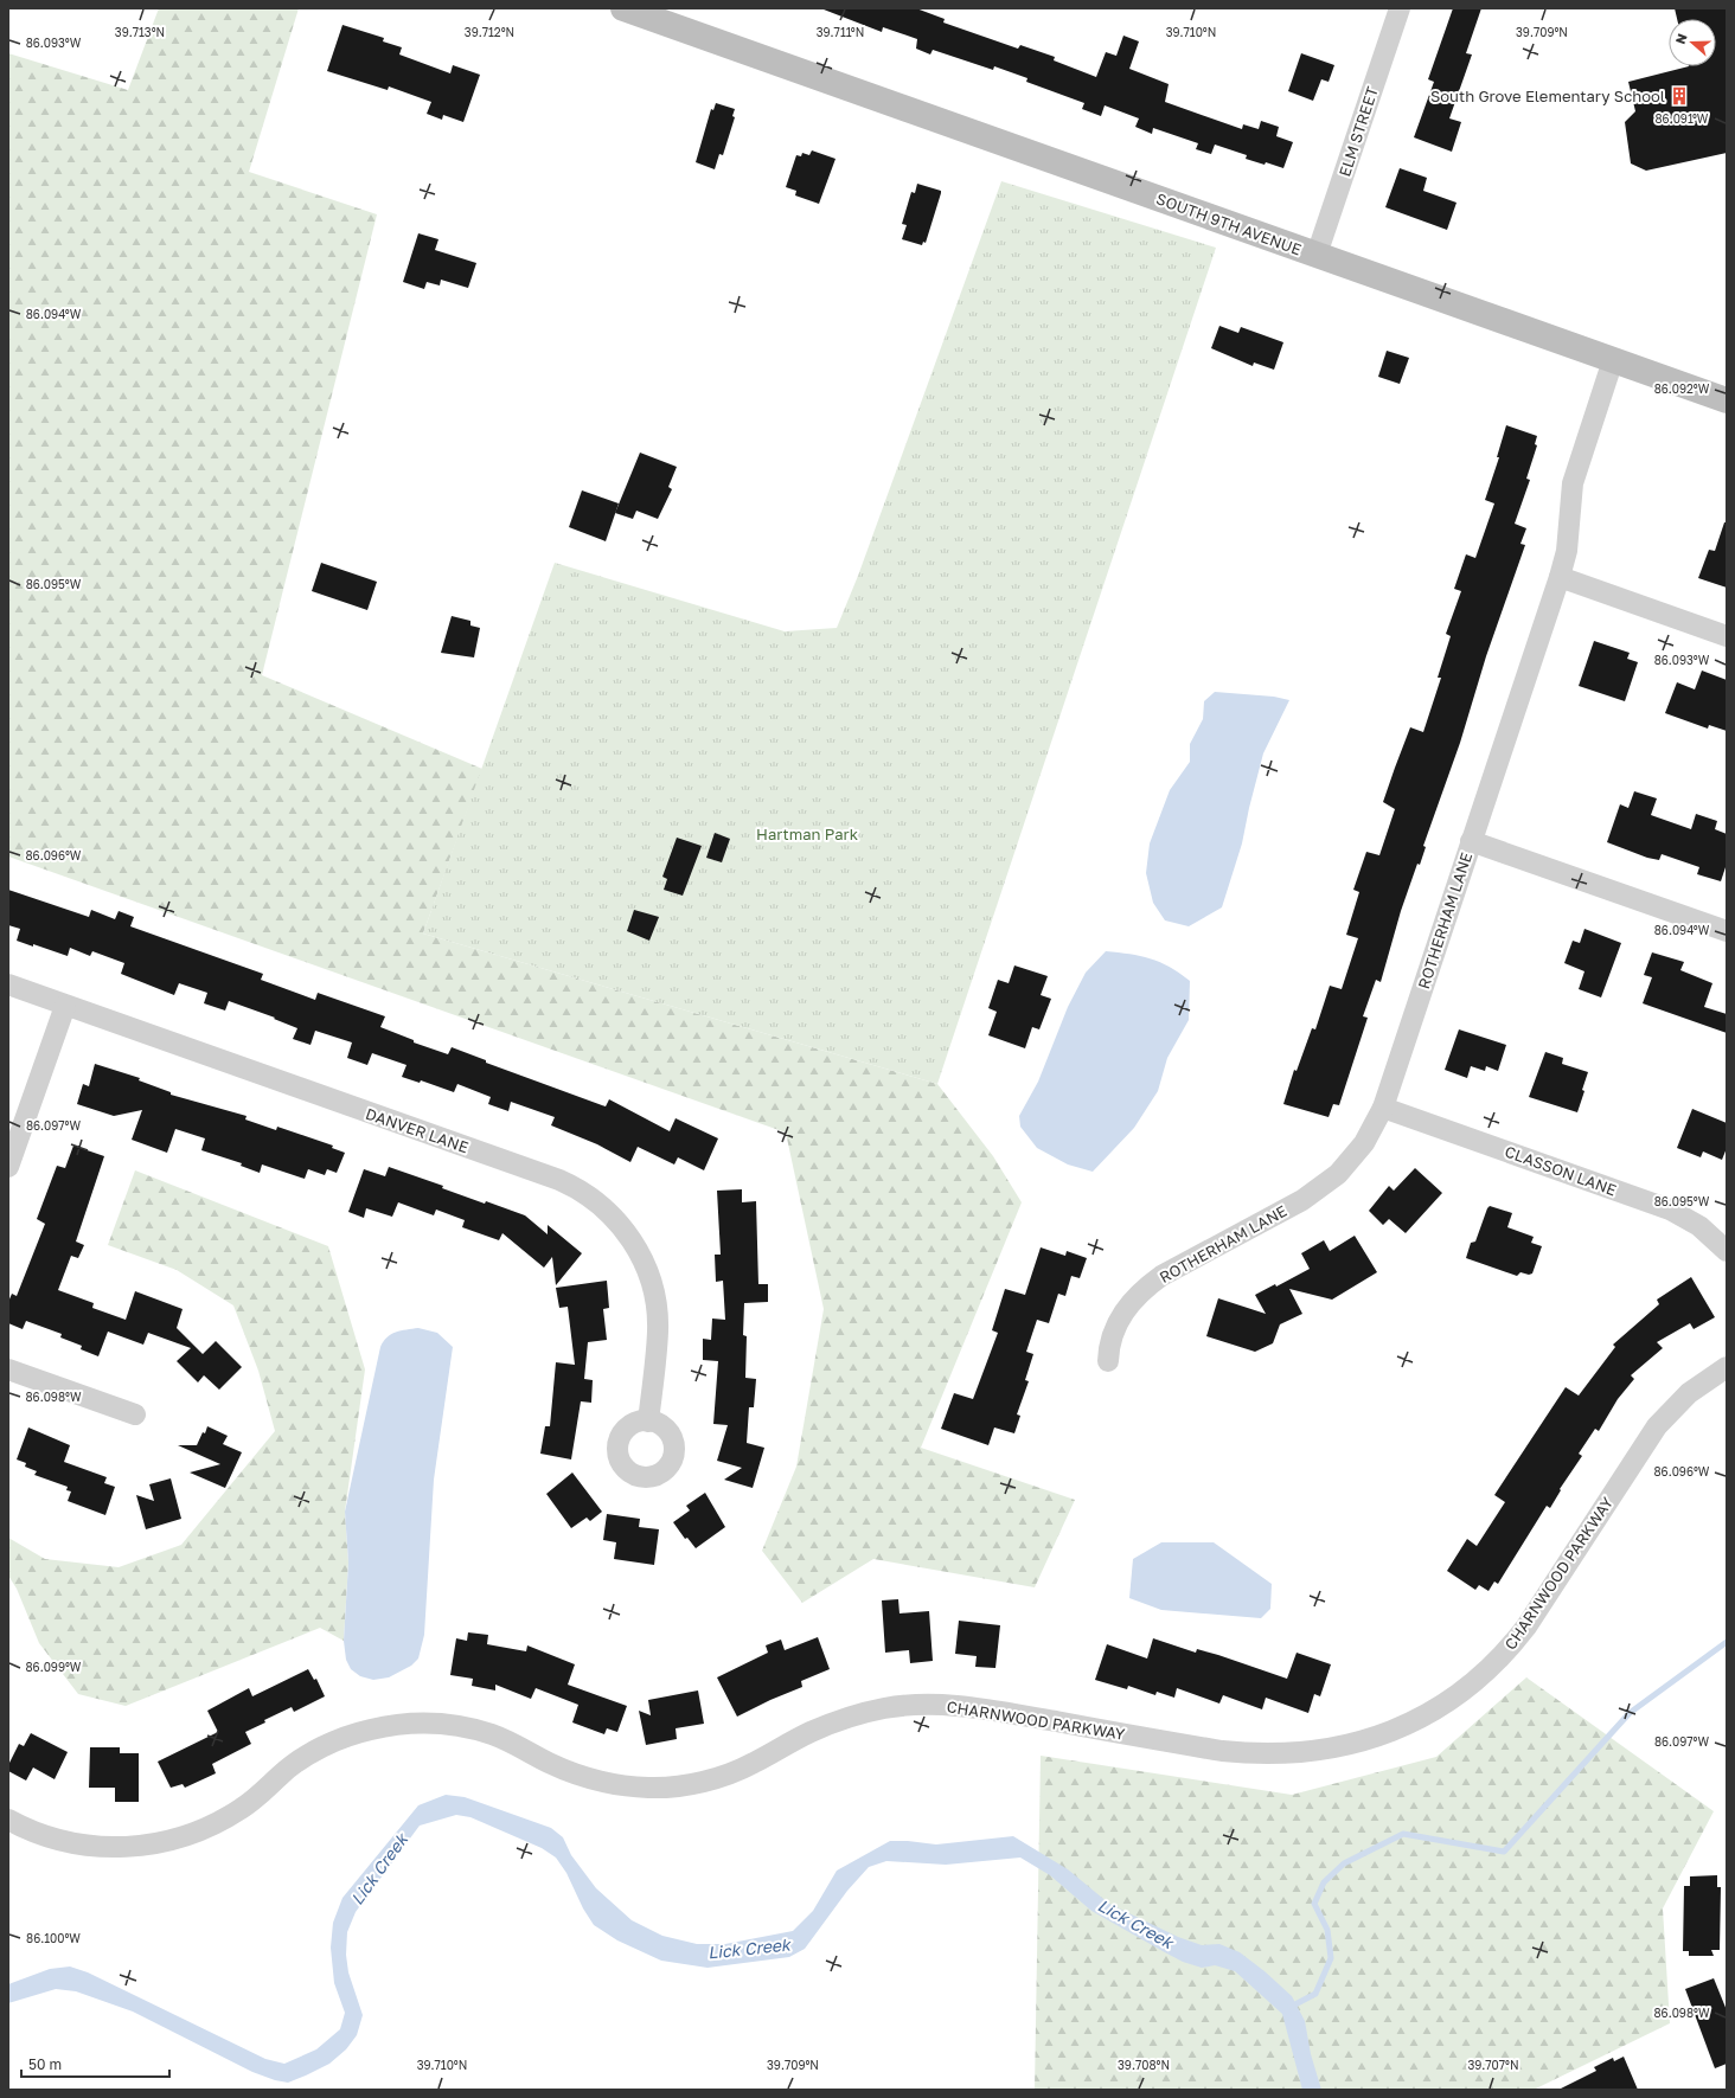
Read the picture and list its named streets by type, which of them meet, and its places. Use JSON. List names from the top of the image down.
{
  "streets": {
    "street": [
      "ELM STREET",
      "SOUTH 9TH AVENUE",
      "ROTHERHAM LANE",
      "DANVER LANE",
      "CLASSON LANE",
      "CHARNWOOD PARKWAY"
    ]
  },
  "crossings": [
    ["ELM STREET", "SOUTH 9TH AVENUE"],
    ["SOUTH 9TH AVENUE", "ROTHERHAM LANE"],
    ["ROTHERHAM LANE", "CLASSON LANE"]
  ],
  "water": ["Lick Creek"],
  "parks": ["Hartman Park"],
  "places": {
    "building": ["South Grove Elementary School"]
  },
  "scale_bar": "50 m",
  "north": "left",
  "coordinates": [
    "39.713°N",
    "39.712°N",
    "39.711°N",
    "39.710°N",
    "39.709°N",
    "86.093°W",
    "86.091°W",
    "86.094°W",
    "86.092°W",
    "86.095°W",
    "86.096°W",
    "86.097°W",
    "86.098°W",
    "86.099°W",
    "86.100°W",
    "39.708°N",
    "39.707°N"
  ]
}
